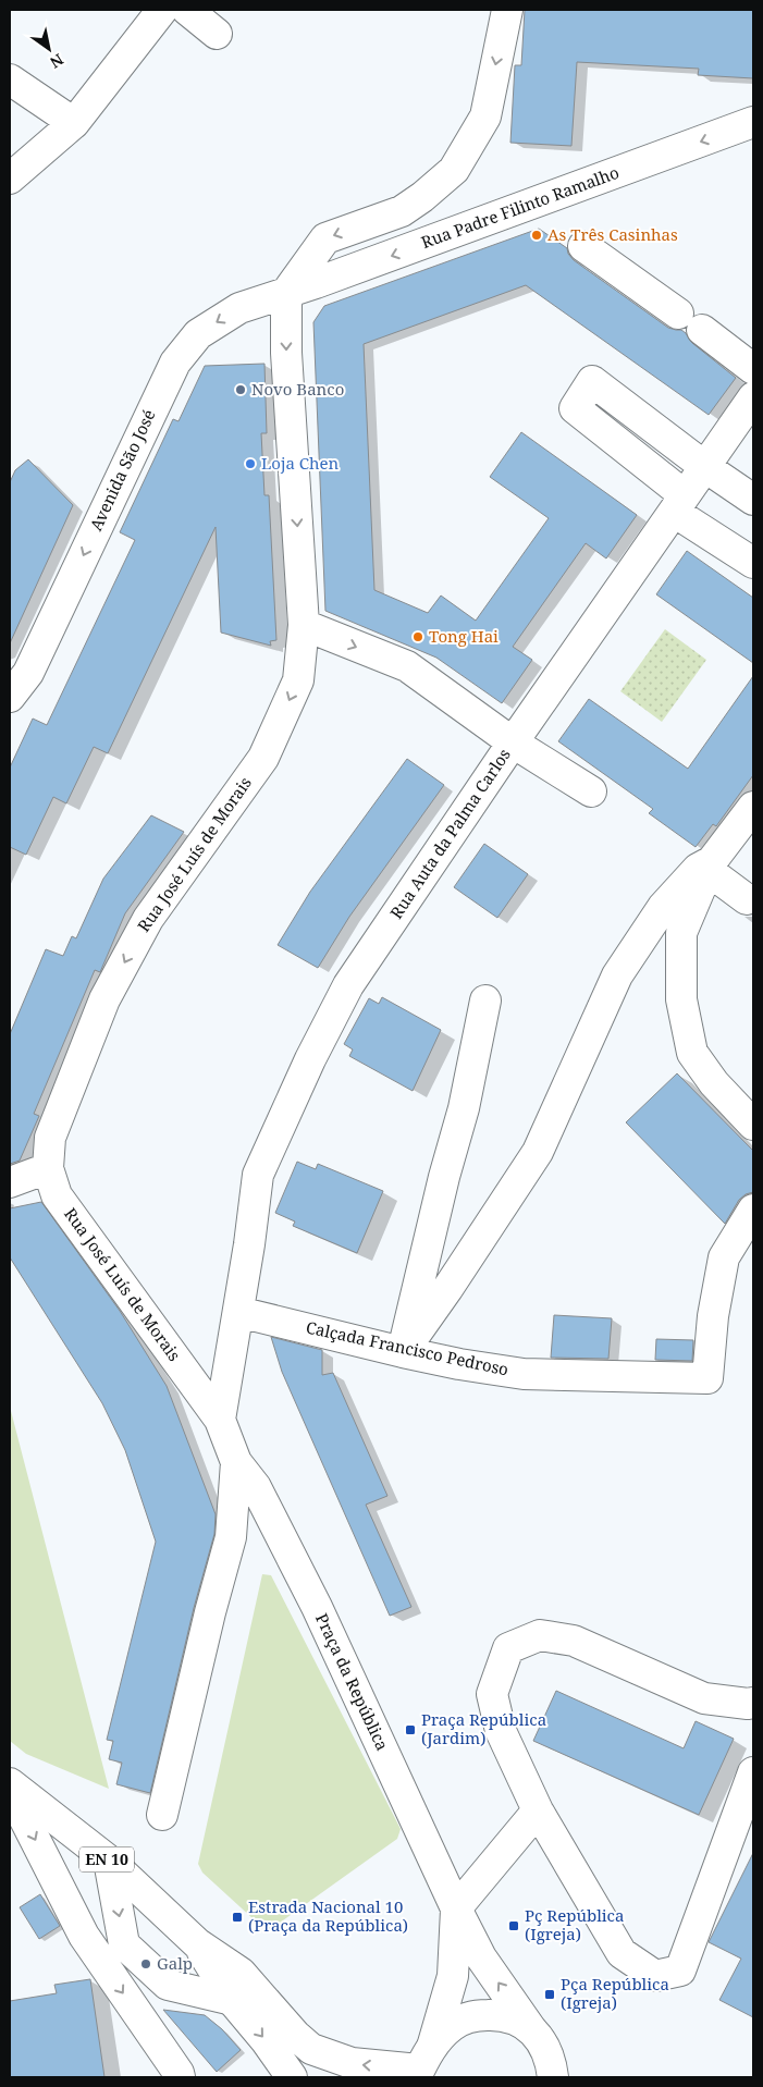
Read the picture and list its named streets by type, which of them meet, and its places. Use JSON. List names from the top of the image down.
{
  "streets": {
    "street": [
      "Rua Padre Filinto Ramalho",
      "Avenida São José",
      "Rua Auta da Palma Carlos",
      "Rua José Luís de Morais",
      "Calçada Francisco Pedroso",
      "Praça da República",
      "EN 10"
    ]
  },
  "crossings": [
    ["Rua Padre Filinto Ramalho", "Avenida São José"],
    ["Rua Padre Filinto Ramalho", "Rua José Luís de Morais"],
    ["Avenida São José", "Rua José Luís de Morais"],
    ["Rua Auta da Palma Carlos", "Calçada Francisco Pedroso"],
    ["Rua José Luís de Morais", "Praça da República"],
    ["Praça da República", "EN 10"]
  ],
  "one_way": ["Rua Padre Filinto Ramalho", "Avenida São José", "Rua José Luís de Morais"],
  "places": {
    "other": [
      "As Três Casinhas",
      "Novo Banco",
      "Loja Chen",
      "Tong Hai",
      "Galp"
    ],
    "transit": [
      "Praça República (Jardim)",
      "Estrada Nacional 10 (Praça da República)",
      "Pç República (Igreja)",
      "Pça República (Igreja)"
    ]
  },
  "north": "bottom right"
}
